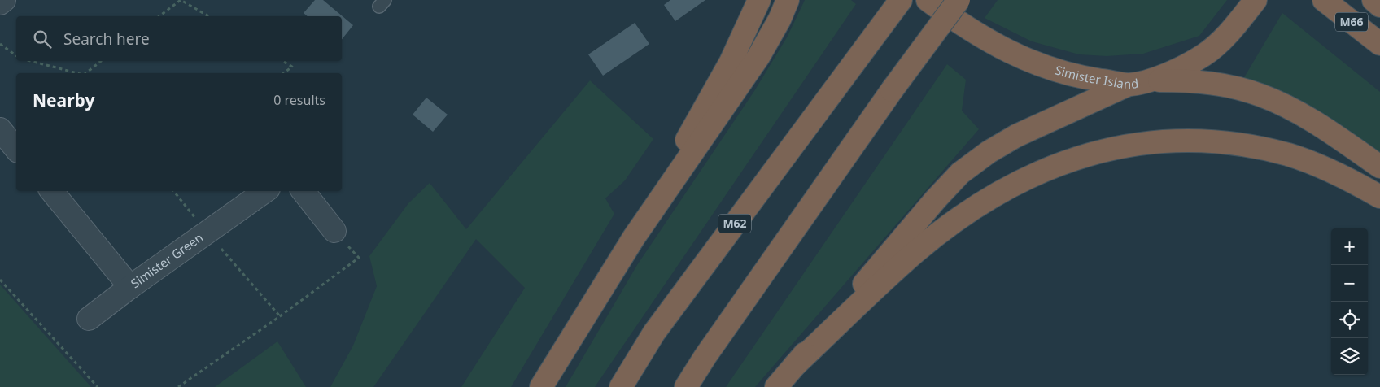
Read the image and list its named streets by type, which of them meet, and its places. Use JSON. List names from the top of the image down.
{
  "streets": {
    "highway": ["M66", "Simister Island", "M62"],
    "street": ["Simister Green"]
  },
  "page": {
    "search": "Search here",
    "heading": ["Nearby", "0 results"],
    "map_buttons": ["+", "−"]
  }
}
